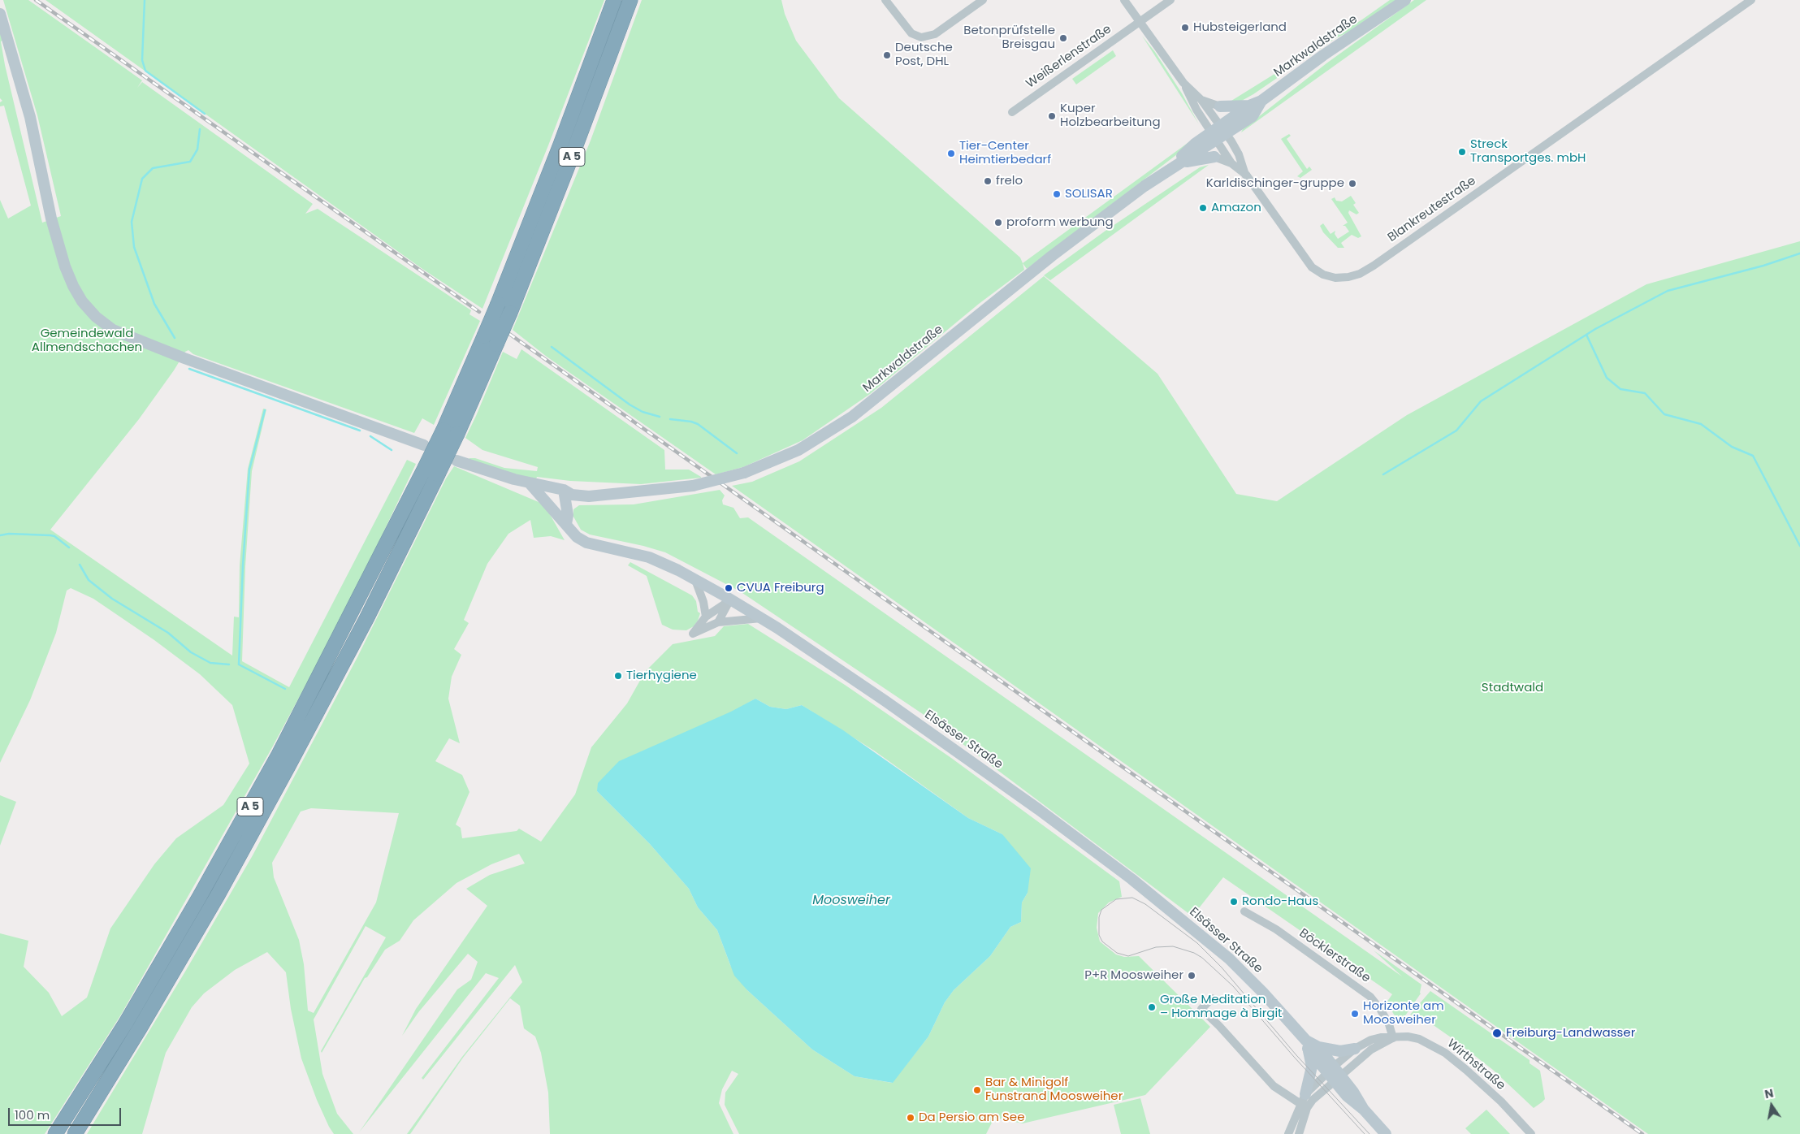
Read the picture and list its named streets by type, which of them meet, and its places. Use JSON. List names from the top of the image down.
{
  "streets": {
    "highway": ["A 5"],
    "main road": ["Markwaldstraße", "Elsässer Straße"],
    "street": [
      "Weißerlenstraße",
      "Blankreutestraße",
      "Böcklerstraße",
      "Wirthstraße"
    ]
  },
  "crossings": [
    ["Markwaldstraße", "Blankreutestraße"],
    ["Markwaldstraße", "Elsässer Straße"],
    ["Elsässer Straße", "Wirthstraße"],
    ["Böcklerstraße", "Wirthstraße"]
  ],
  "water": ["Moosweiher"],
  "parks": ["Gemeindewald Allmendschachen", "Stadtwald"],
  "places": [
    "Hubsteigerland",
    "Betonprüfstelle Breisgau",
    "Deutsche Post, DHL",
    "Kuper Holzbearbeitung",
    "Streck Transportges. mbH",
    "Tier-Center Heimtierbedarf",
    "frelo",
    "Karldischinger-gruppe",
    "SOLISAR",
    "Amazon",
    "proform werbung",
    "CVUA Freiburg",
    "Tierhygiene",
    "Rondo-Haus",
    "P+R Moosweiher",
    "Große Meditation – Hommage à Birgit",
    "Horizonte am Moosweiher",
    "Freiburg-Landwasser",
    "Bar & Minigolf Funstrand Moosweiher",
    "Da Persio am See"
  ],
  "scale_bar": "100 m",
  "north": "top"
}
